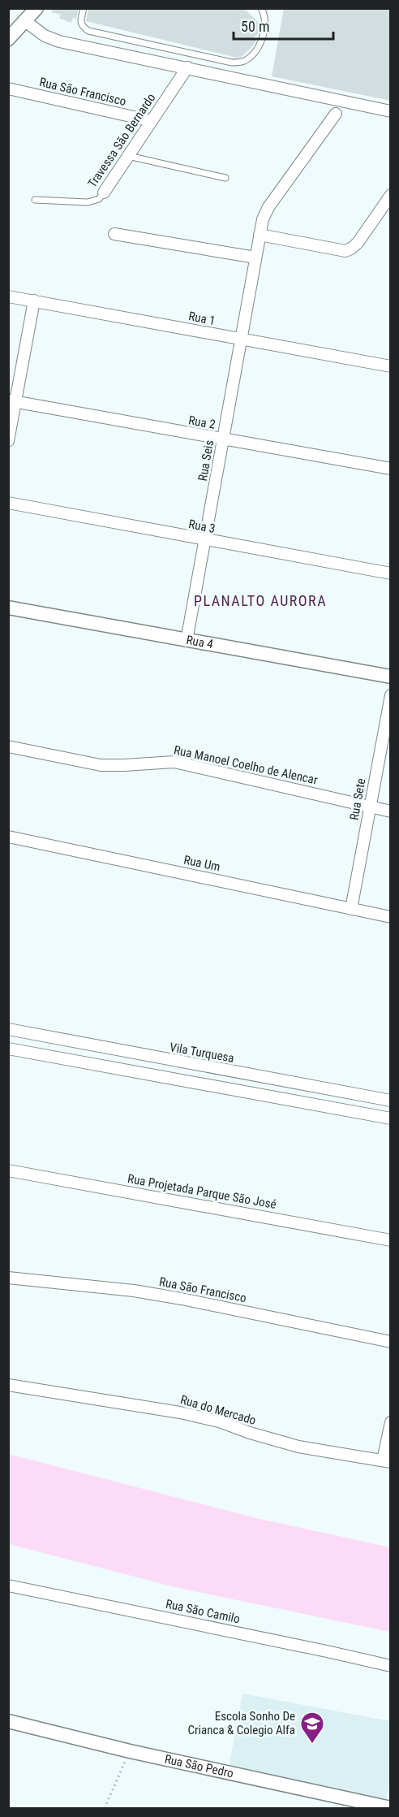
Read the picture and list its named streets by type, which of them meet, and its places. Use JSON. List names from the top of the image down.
{
  "streets": {
    "street": [
      "Rua São Francisco",
      "Travessa São Bernardo",
      "Rua 1",
      "Rua 2",
      "Rua Seis",
      "Rua 3",
      "Rua 4",
      "Rua Manoel Coelho de Alencar",
      "Rua Sete",
      "Rua Um",
      "Vila Turquesa",
      "Rua Projetada Parque São José",
      "Rua do Mercado",
      "Rua São Camilo",
      "Rua São Pedro"
    ]
  },
  "crossings": [
    ["Rua São Francisco", "Travessa São Bernardo"],
    ["Rua 1", "Rua Seis"],
    ["Rua 2", "Rua Seis"],
    ["Rua Seis", "Rua 3"],
    ["Rua Seis", "Rua 4"],
    ["Rua Manoel Coelho de Alencar", "Rua Sete"],
    ["Rua Sete", "Rua Um"]
  ],
  "districts": ["PLANALTO AURORA"],
  "places": {
    "school or university": ["Escola Sonho De Crianca & Colegio Alfa"]
  },
  "scale_bar": "50 m"
}
